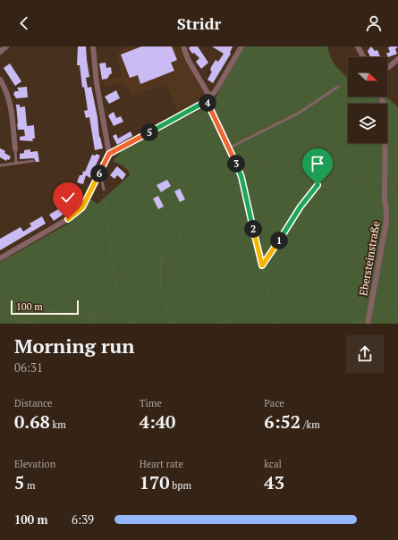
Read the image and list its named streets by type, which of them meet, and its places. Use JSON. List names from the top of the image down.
{
  "streets": {
    "street": ["Ebersteinstraße"]
  },
  "scale_bar": "100 m",
  "north": "right",
  "page": {
    "header": "Stridr",
    "pins": [
      "4",
      "5",
      "3",
      "6",
      "2",
      "1"
    ],
    "scale": "100 m",
    "heading": ["Morning run", "06:31"],
    "stats": [
      ["Distance", "0.68 km"],
      ["Time", "4:40"],
      ["Pace", "6:52 /km"],
      ["Elevation", "5 m"],
      ["Heart rate", "170 bpm"],
      ["kcal", "43"]
    ],
    "list": [
      {
        "name": "100 m",
        "note": "6:39"
      }
    ]
  }
}
